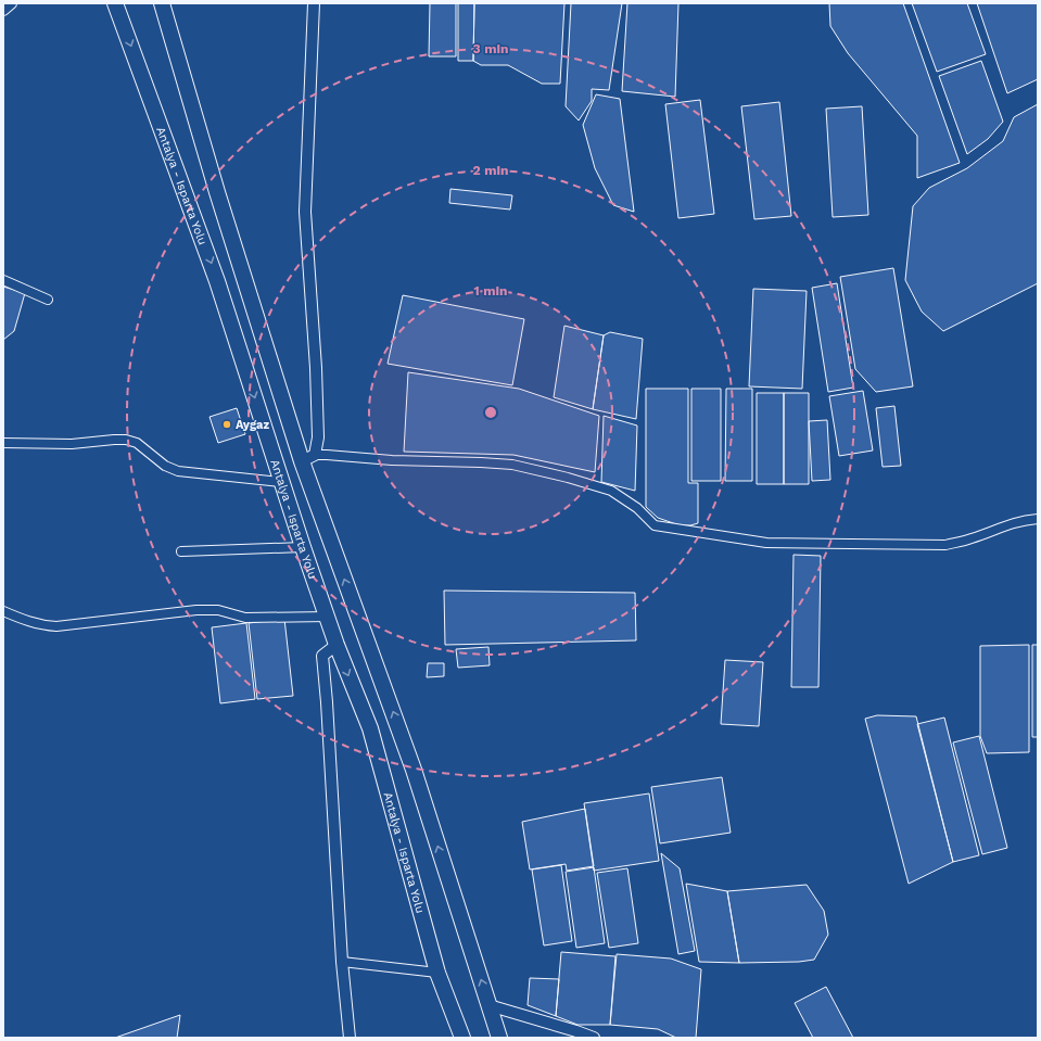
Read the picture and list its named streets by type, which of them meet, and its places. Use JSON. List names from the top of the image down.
{
  "streets": {
    "highway": ["Antalya - Isparta Yolu"]
  },
  "places": ["Aygaz"],
  "rings": ["3 min", "2 min", "1 min"]
}
